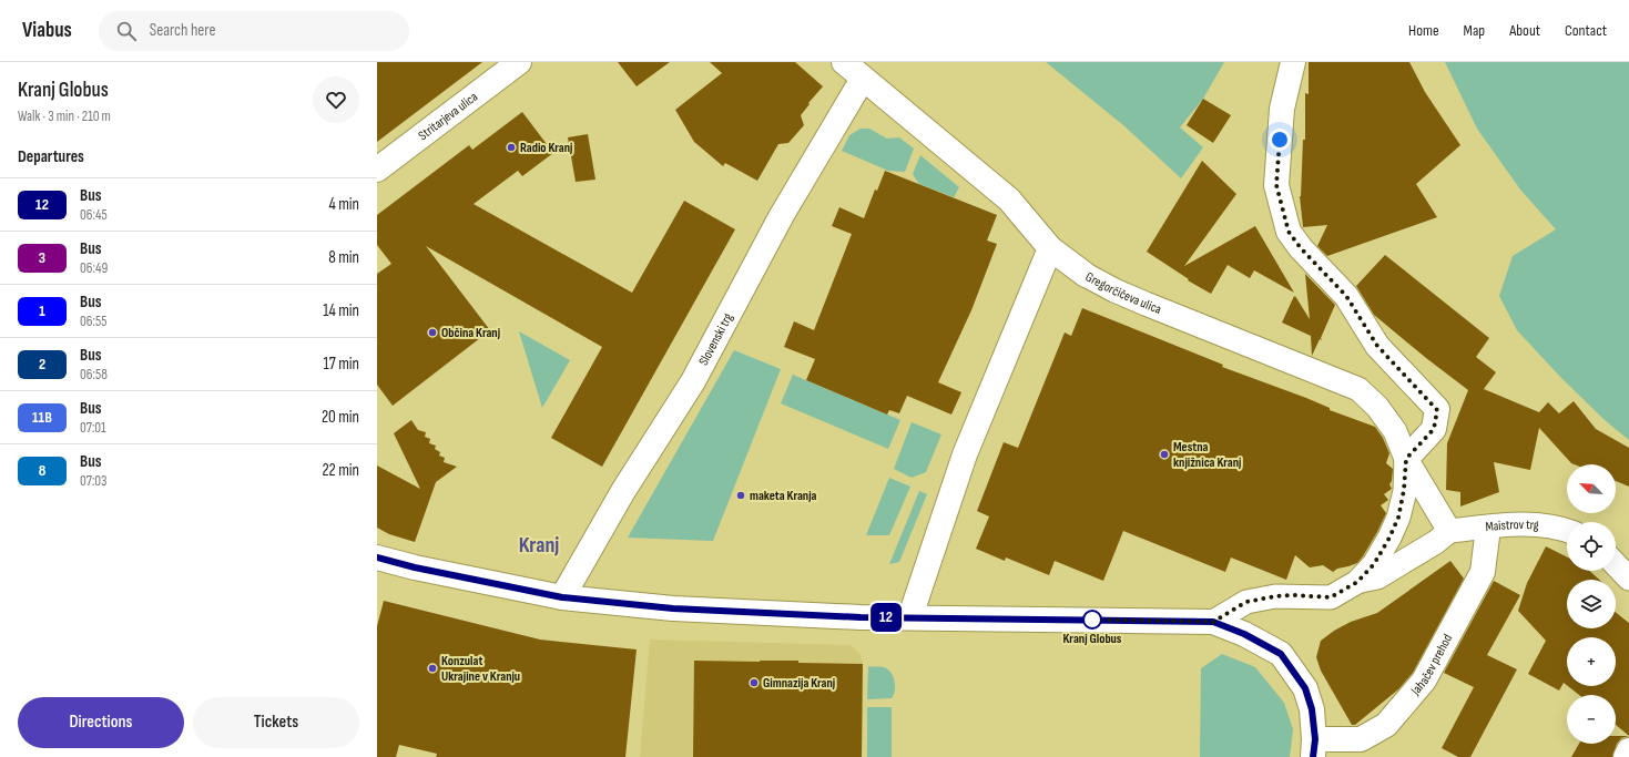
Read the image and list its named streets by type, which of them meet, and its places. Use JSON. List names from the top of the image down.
{
  "streets": {
    "street": [
      "Stritarjeva ulica",
      "Gregorčičeva ulica",
      "Slovenski trg",
      "Maistrov trg",
      "Jahačev prehod"
    ]
  },
  "crossings": [
    ["Gregorčičeva ulica", "Slovenski trg"],
    ["Maistrov trg", "Jahačev prehod"]
  ],
  "districts": ["Kranj"],
  "places": [
    "Radio Kranj",
    "Občina Kranj",
    "Mestna knjižnica Kranj",
    "maketa Kranja",
    "Kranj Globus",
    "Konzulat Ukrajine v Kranju",
    "Gimnazija Kranj"
  ],
  "lines": ["bus line 12"],
  "north": "top left",
  "page": {
    "header": "Viabus",
    "search": "Search here",
    "nav": [
      "Home",
      "Map",
      "About",
      "Contact"
    ],
    "heading": [
      ["Kranj Globus", "Walk · 3 min · 210 m"],
      "Departures"
    ],
    "on_map": "12",
    "list": [
      {
        "mark": "12",
        "name": "Bus",
        "note": "06:45",
        "value": "4 min"
      },
      {
        "mark": "3",
        "name": "Bus",
        "note": "06:49",
        "value": "8 min"
      },
      {
        "mark": "1",
        "name": "Bus",
        "note": "06:55",
        "value": "14 min"
      },
      {
        "mark": "2",
        "name": "Bus",
        "note": "06:58",
        "value": "17 min"
      },
      {
        "mark": "11B",
        "name": "Bus",
        "note": "07:01",
        "value": "20 min"
      },
      {
        "mark": "8",
        "name": "Bus",
        "note": "07:03",
        "value": "22 min"
      }
    ],
    "map_buttons": ["+", "−"],
    "buttons": ["Directions", "Tickets"]
  }
}
